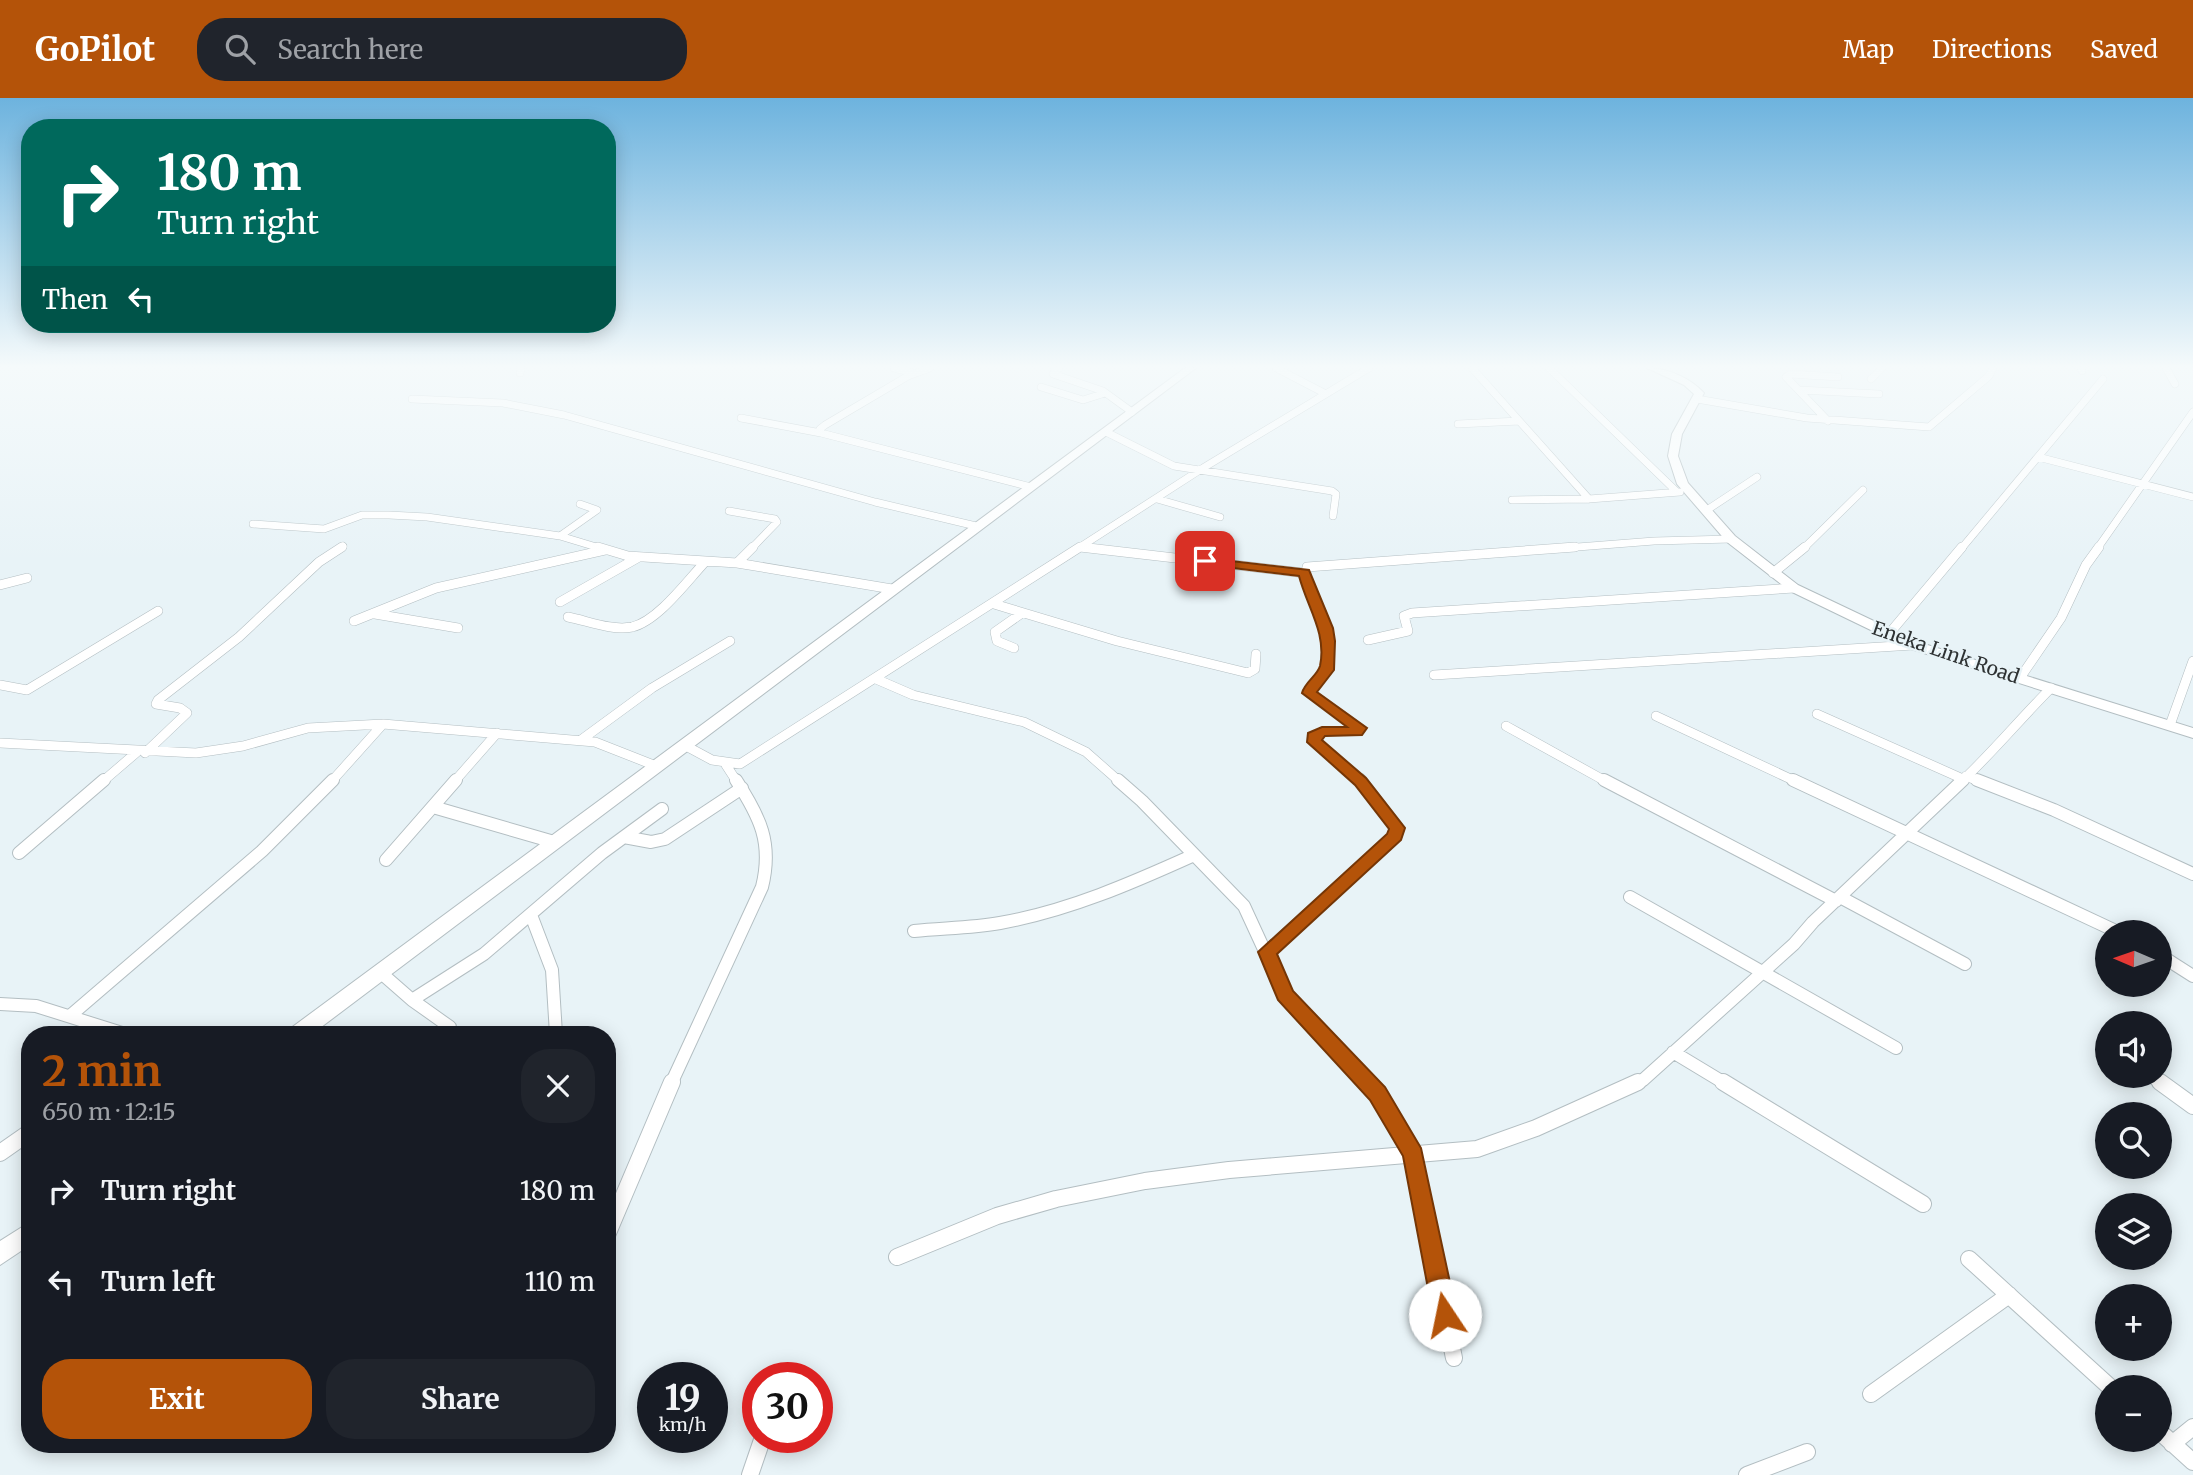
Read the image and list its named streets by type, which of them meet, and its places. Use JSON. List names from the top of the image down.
{
  "streets": {
    "street": ["Eneka Link Road"]
  },
  "north": "left",
  "page": {
    "header": "GoPilot",
    "search": "Search here",
    "nav": ["Map", "Directions", "Saved"],
    "turn": ["180 m", "Turn right"],
    "then": "Then",
    "map_buttons": ["+", "−"],
    "heading": ["2 min", "650 m · 12:15"],
    "list": [
      {
        "name": "Turn right",
        "value": "180 m"
      },
      {
        "name": "Turn left",
        "value": "110 m"
      }
    ],
    "buttons": ["Exit", "Share"],
    "speed": "19 km/h",
    "limit": "30"
  }
}
